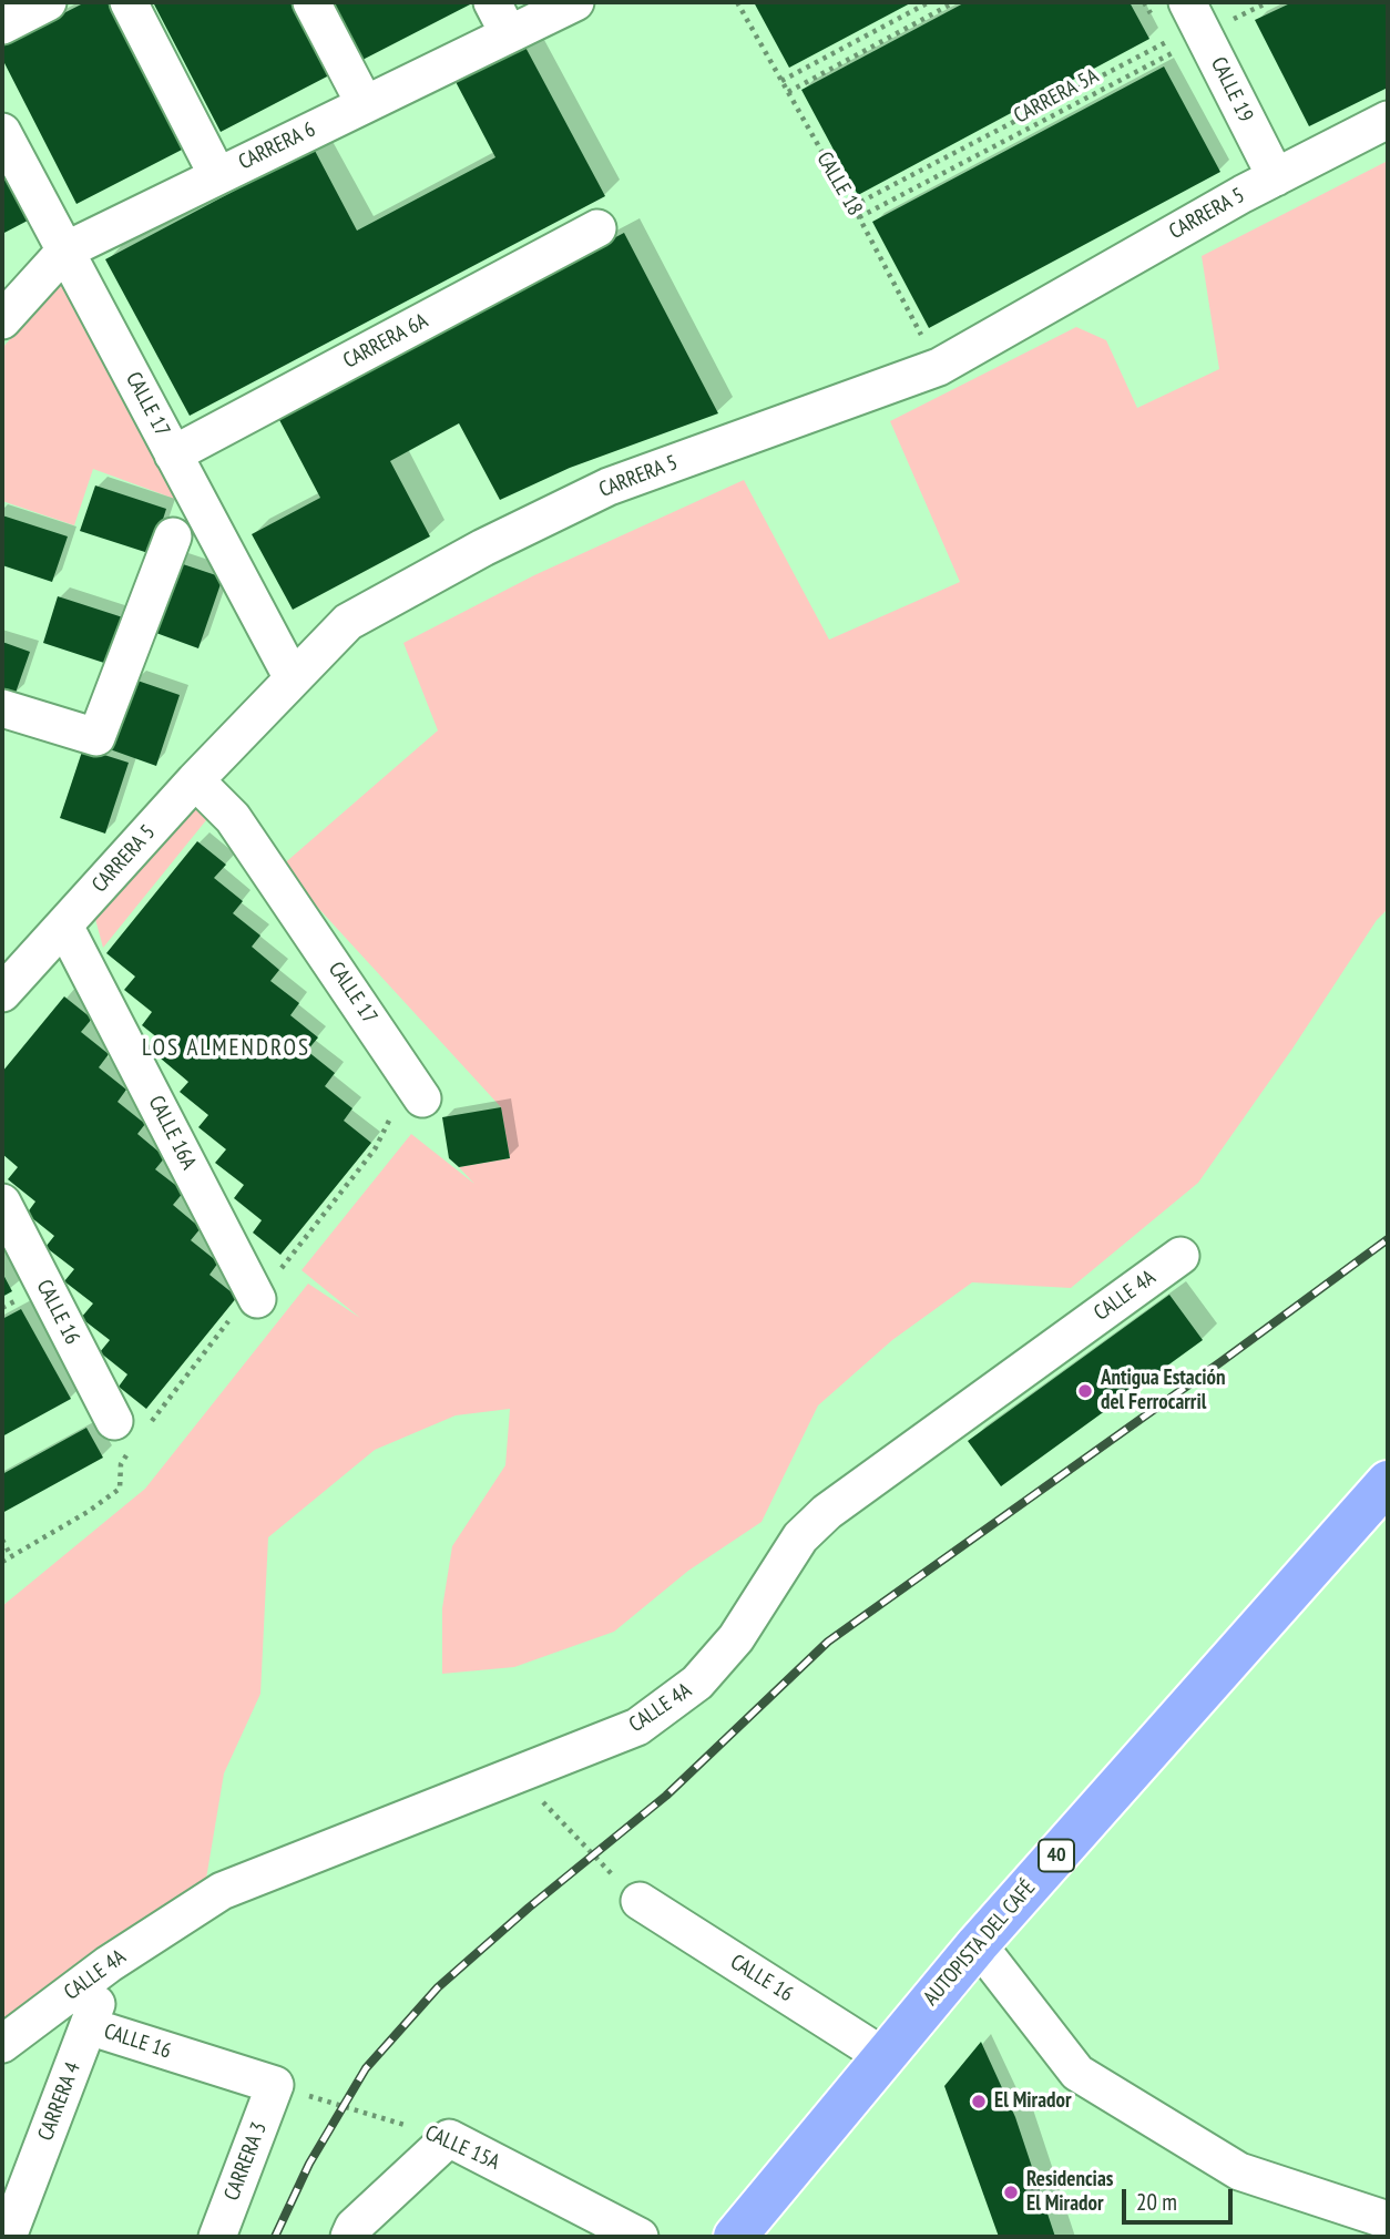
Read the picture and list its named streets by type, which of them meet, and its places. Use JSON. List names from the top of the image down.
{
  "streets": {
    "highway": ["40", "AUTOPISTA DEL CAFÉ"],
    "street": [
      "CALLE 19",
      "CARRERA 6",
      "CARRERA 5",
      "CARRERA 6A",
      "CALLE 17",
      "CALLE 16A",
      "CALLE 4A",
      "CALLE 16",
      "CARRERA 4",
      "CALLE 15A",
      "CARRERA 3"
    ],
    "path": ["CARRERA 5A", "CALLE 18"]
  },
  "crossings": [
    ["CALLE 19", "CARRERA 5A"],
    ["CALLE 19", "CARRERA 5"],
    ["CARRERA 5A", "CALLE 18"],
    ["CARRERA 6", "CALLE 17"],
    ["CALLE 18", "CARRERA 5"],
    ["CARRERA 5", "CALLE 17"],
    ["CARRERA 5", "CALLE 16A"],
    ["CARRERA 6A", "CALLE 17"],
    ["CALLE 4A", "CARRERA 4"],
    ["CALLE 16", "AUTOPISTA DEL CAFÉ"],
    ["CALLE 16", "CARRERA 4"],
    ["CALLE 16", "CALLE 15A"],
    ["CALLE 16", "CARRERA 3"],
    ["CALLE 15A", "CARRERA 3"]
  ],
  "districts": ["LOS ALMENDROS"],
  "places": ["Antigua Estación del Ferrocarril", "El Mirador", "Residencias El Mirador"],
  "scale_bar": "20 m"
}
